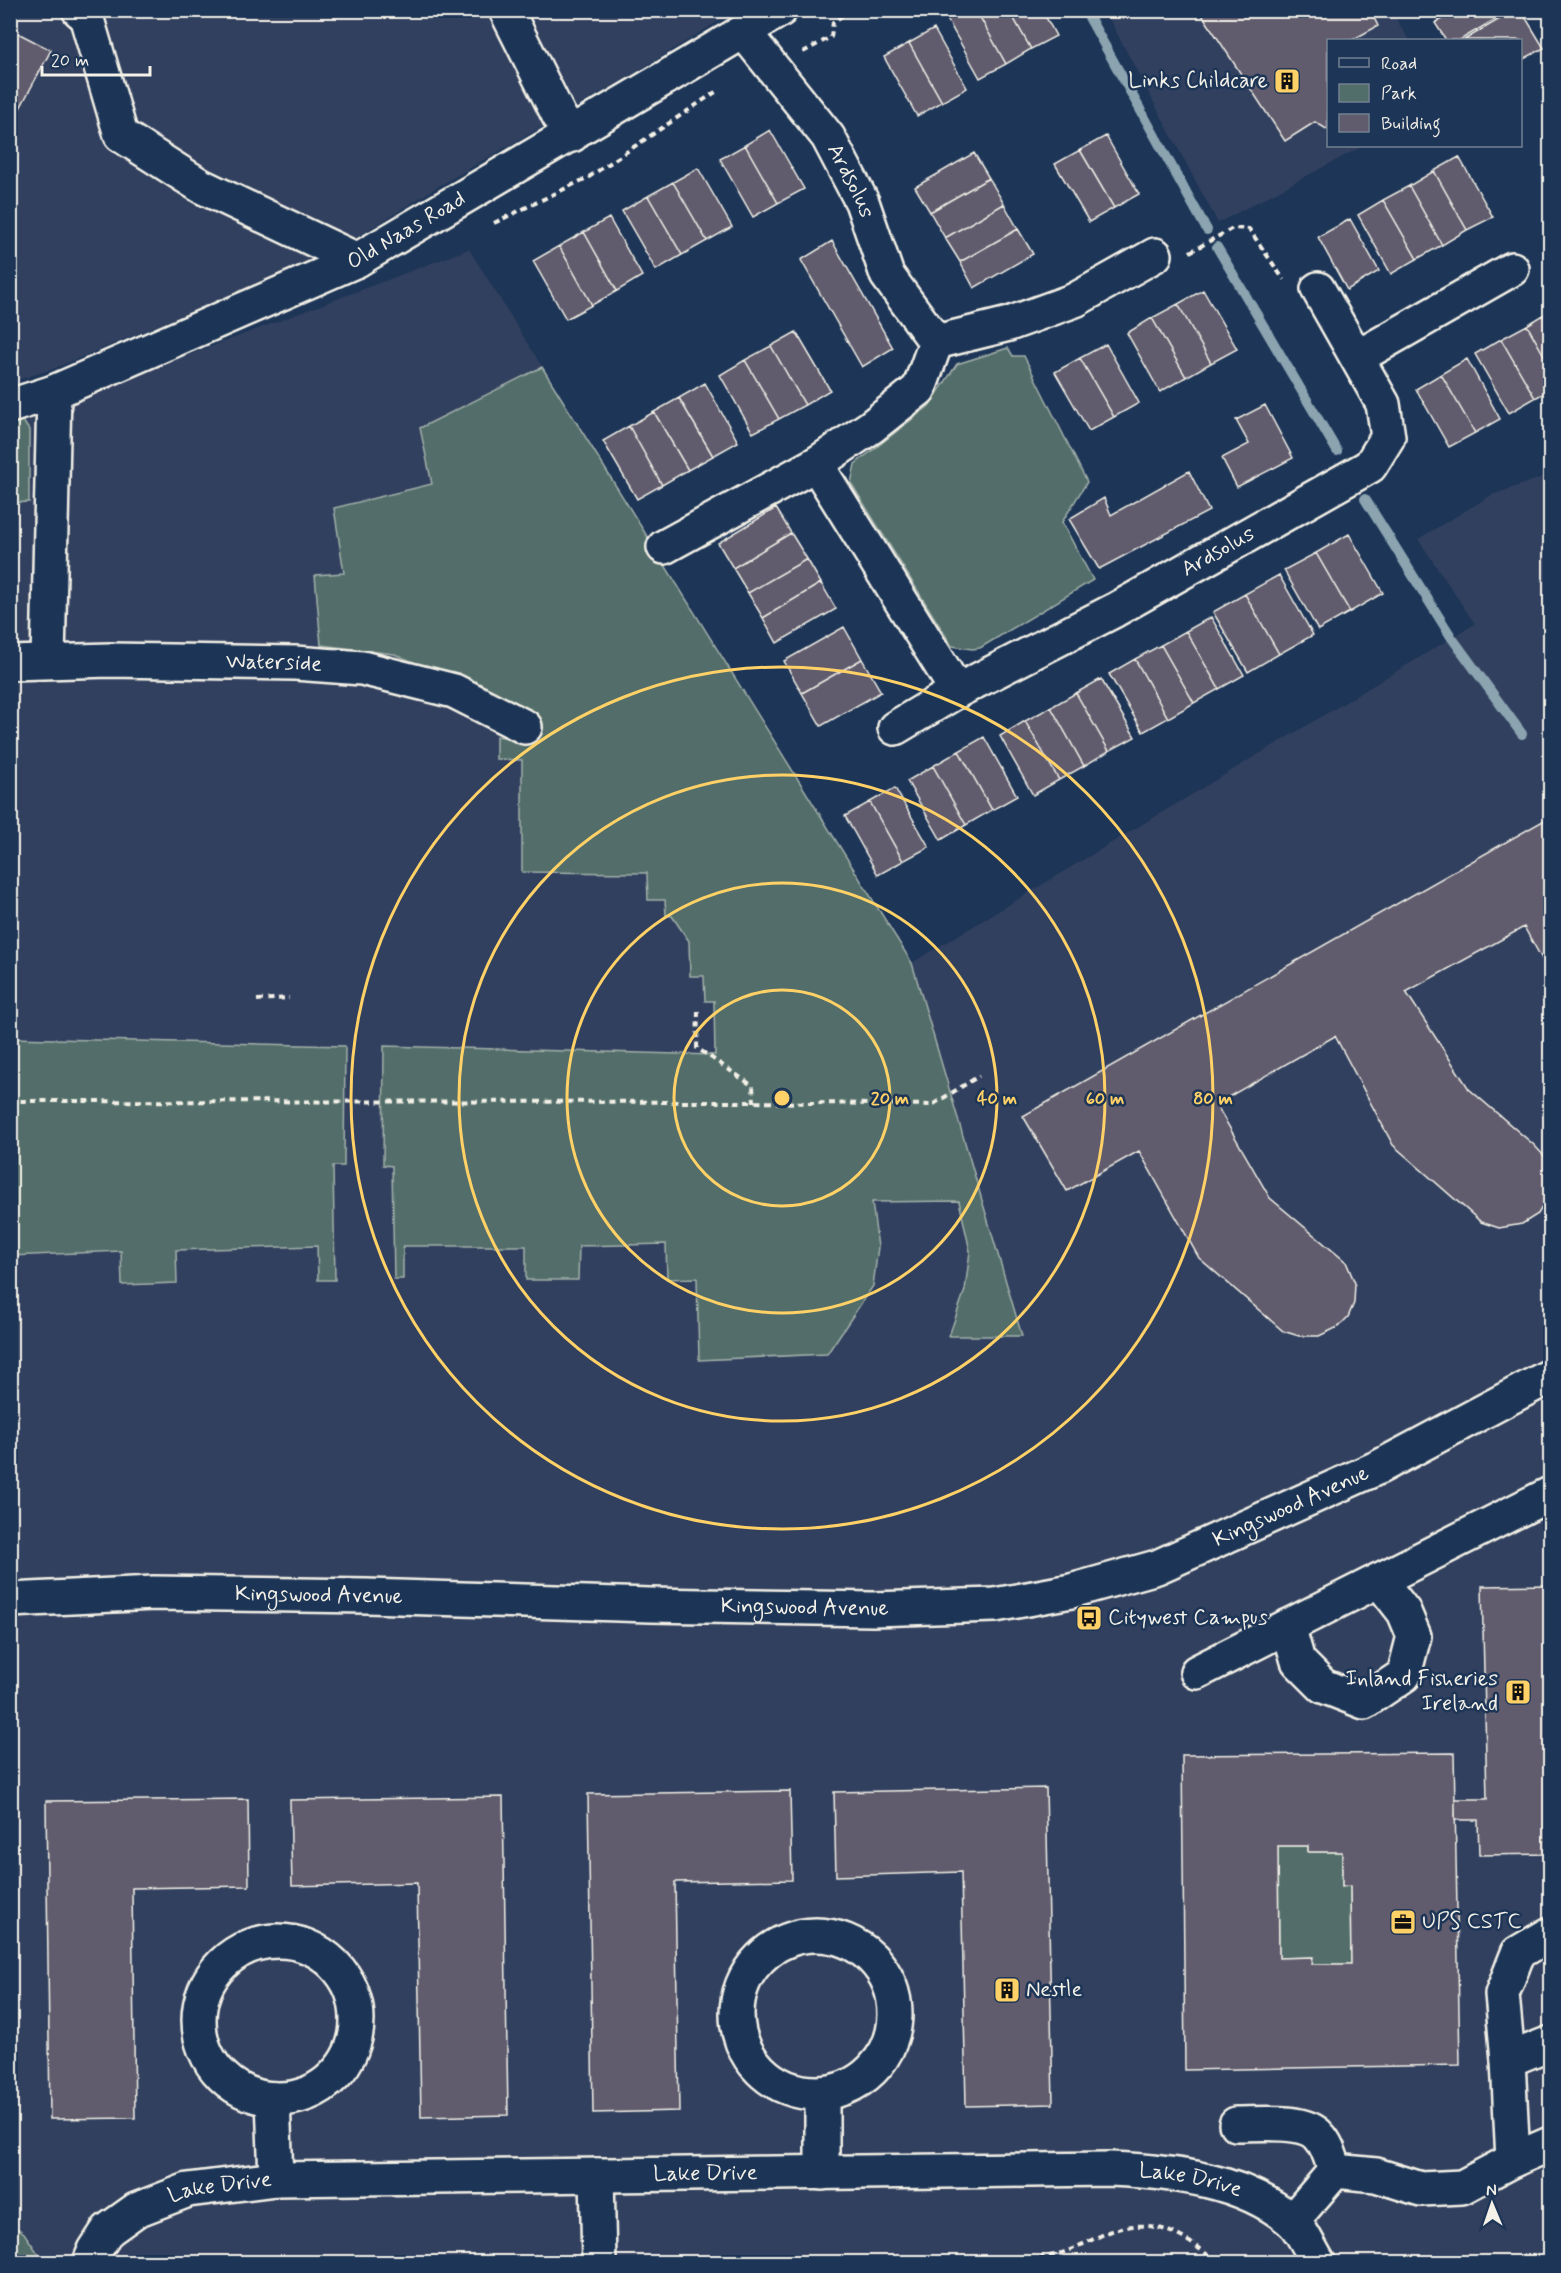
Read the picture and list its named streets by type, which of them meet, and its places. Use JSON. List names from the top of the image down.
{
  "streets": {
    "street": [
      "Ardsolus",
      "Old Naas Road",
      "Waterside",
      "Kingswood Avenue",
      "Lake Drive"
    ]
  },
  "crossings": [
    ["Ardsolus", "Old Naas Road"]
  ],
  "places": {
    "building": ["Links Childcare", "Inland Fisheries Ireland", "Nestle"],
    "bus stop": ["Citywest Campus"],
    "office": ["UPS CSTC"]
  },
  "legend": ["Road", "Park", "Building"],
  "scale_bar": "20 m",
  "north": "top",
  "rings": [
    "20 m",
    "40 m",
    "60 m",
    "80 m"
  ]
}
